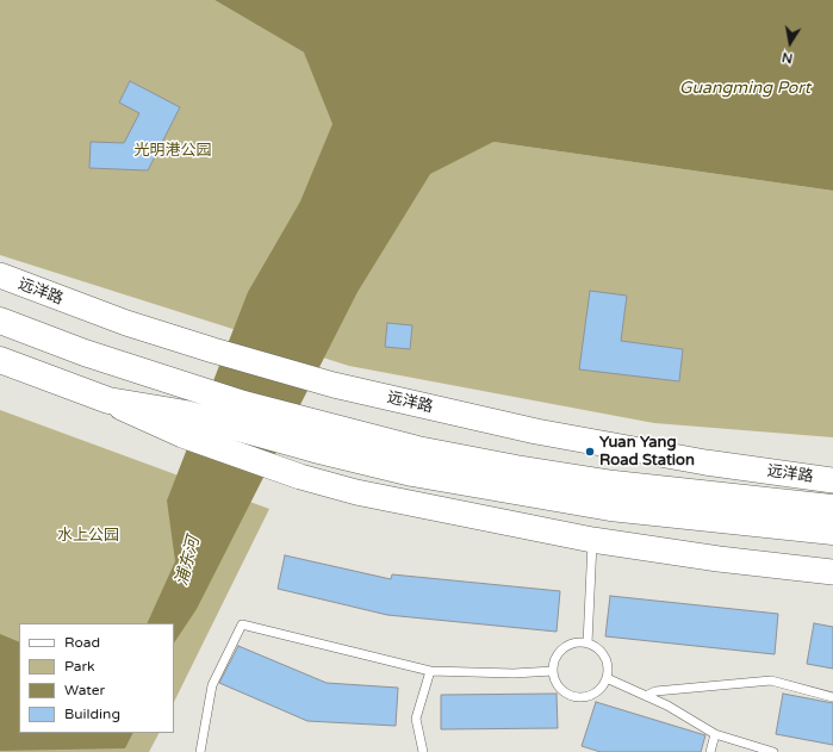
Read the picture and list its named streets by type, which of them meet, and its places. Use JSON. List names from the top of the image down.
{
  "streets": {
    "main road": ["远洋路"]
  },
  "water": ["Guangming Port", "浦东河"],
  "parks": ["光明港公园", "水上公园"],
  "places": ["Yuan Yang Road Station"],
  "legend": [
    "Road",
    "Park",
    "Water",
    "Building"
  ],
  "north": "bottom"
}
